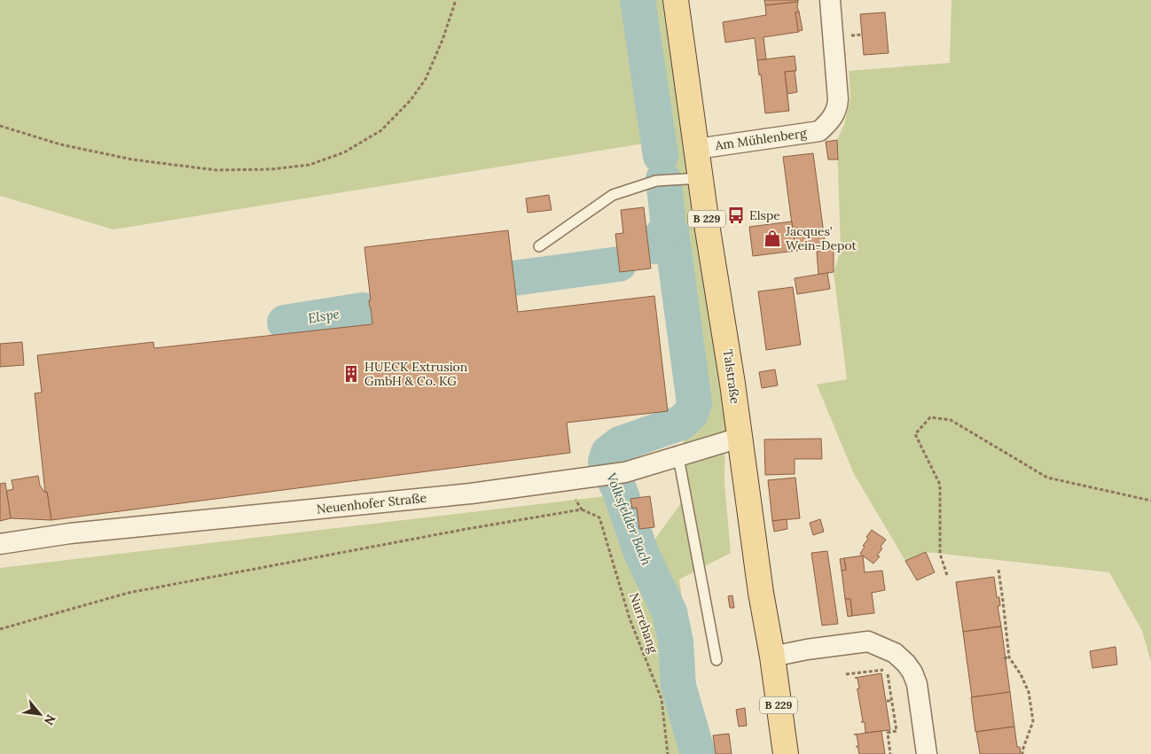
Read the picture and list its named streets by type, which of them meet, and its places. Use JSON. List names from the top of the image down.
{
  "streets": {
    "main road": ["B 229", "Talstraße"],
    "street": ["Am Mühlenberg", "Neuenhofer Straße"],
    "path": ["Nurrehang"]
  },
  "crossings": [
    ["Am Mühlenberg", "Talstraße"],
    ["Talstraße", "Neuenhofer Straße"]
  ],
  "water": ["Elspe", "Volksfelder Bach"],
  "places": {
    "bus stop": ["Elspe"],
    "shop": ["Jacques’ Wein-Depot"],
    "building": ["HUECK Extrusion GmbH & Co. KG"]
  },
  "north": "bottom right"
}
